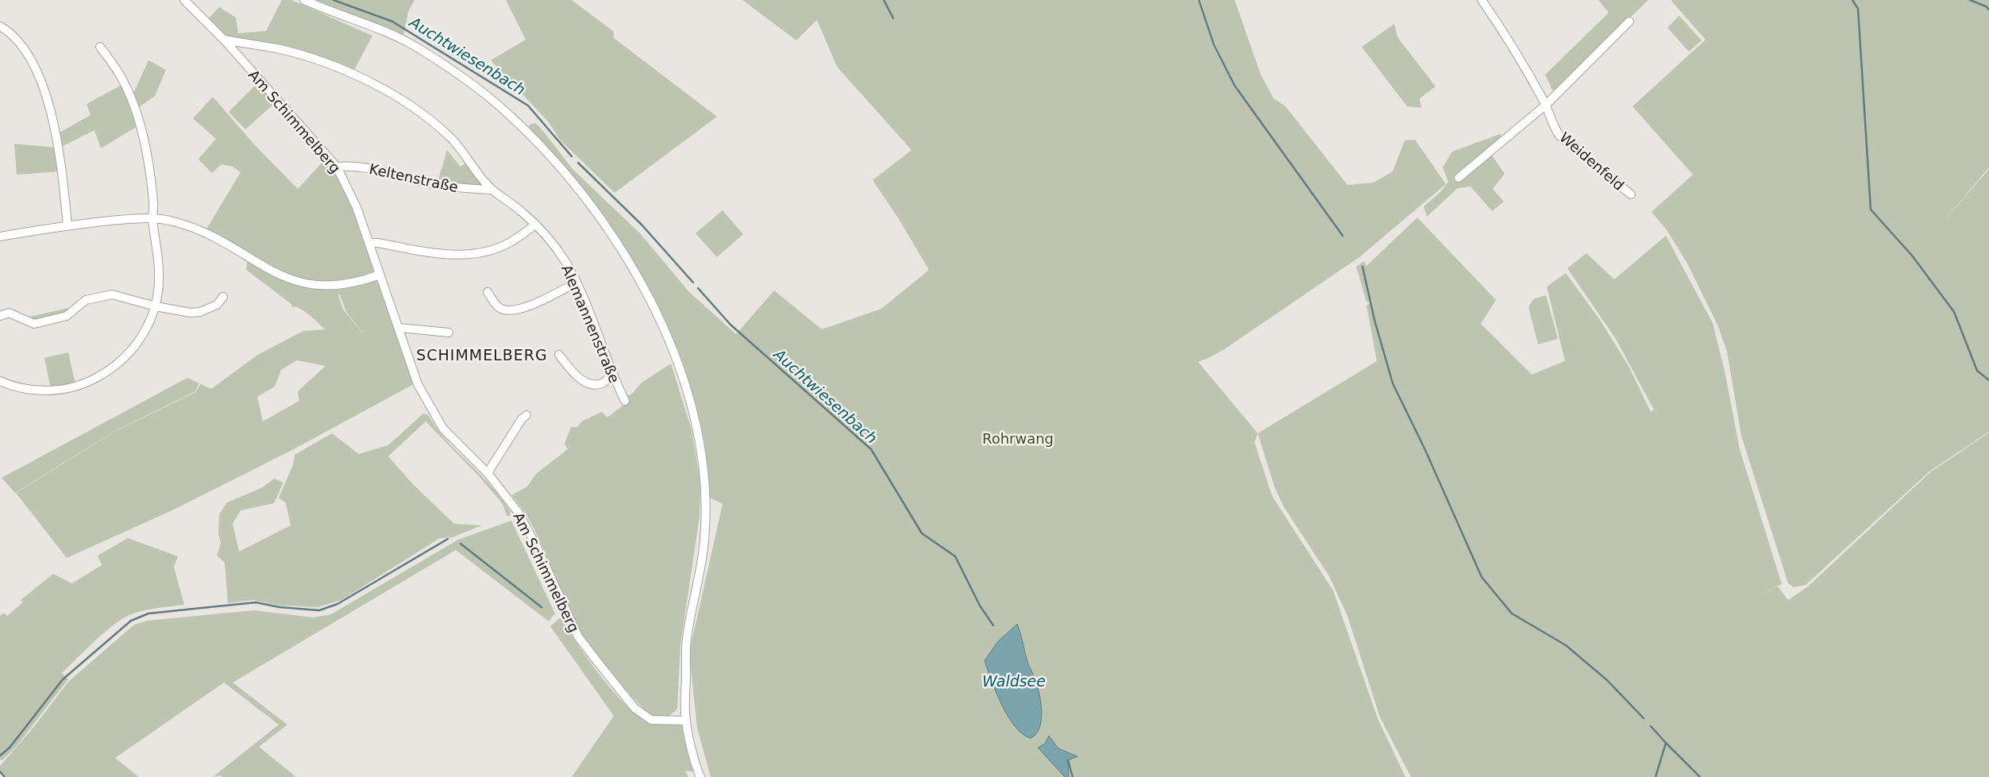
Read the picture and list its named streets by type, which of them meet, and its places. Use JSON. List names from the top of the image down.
{
  "streets": {
    "street": [
      "Am Schimmelberg",
      "Weidenfeld",
      "Keltenstraße",
      "Alemannenstraße"
    ]
  },
  "crossings": [
    ["Am Schimmelberg", "Keltenstraße"],
    ["Am Schimmelberg", "Alemannenstraße"],
    ["Keltenstraße", "Alemannenstraße"]
  ],
  "districts": ["SCHIMMELBERG"],
  "water": ["Auchtwiesenbach", "Waldsee"],
  "parks": ["Rohrwang"]
}
